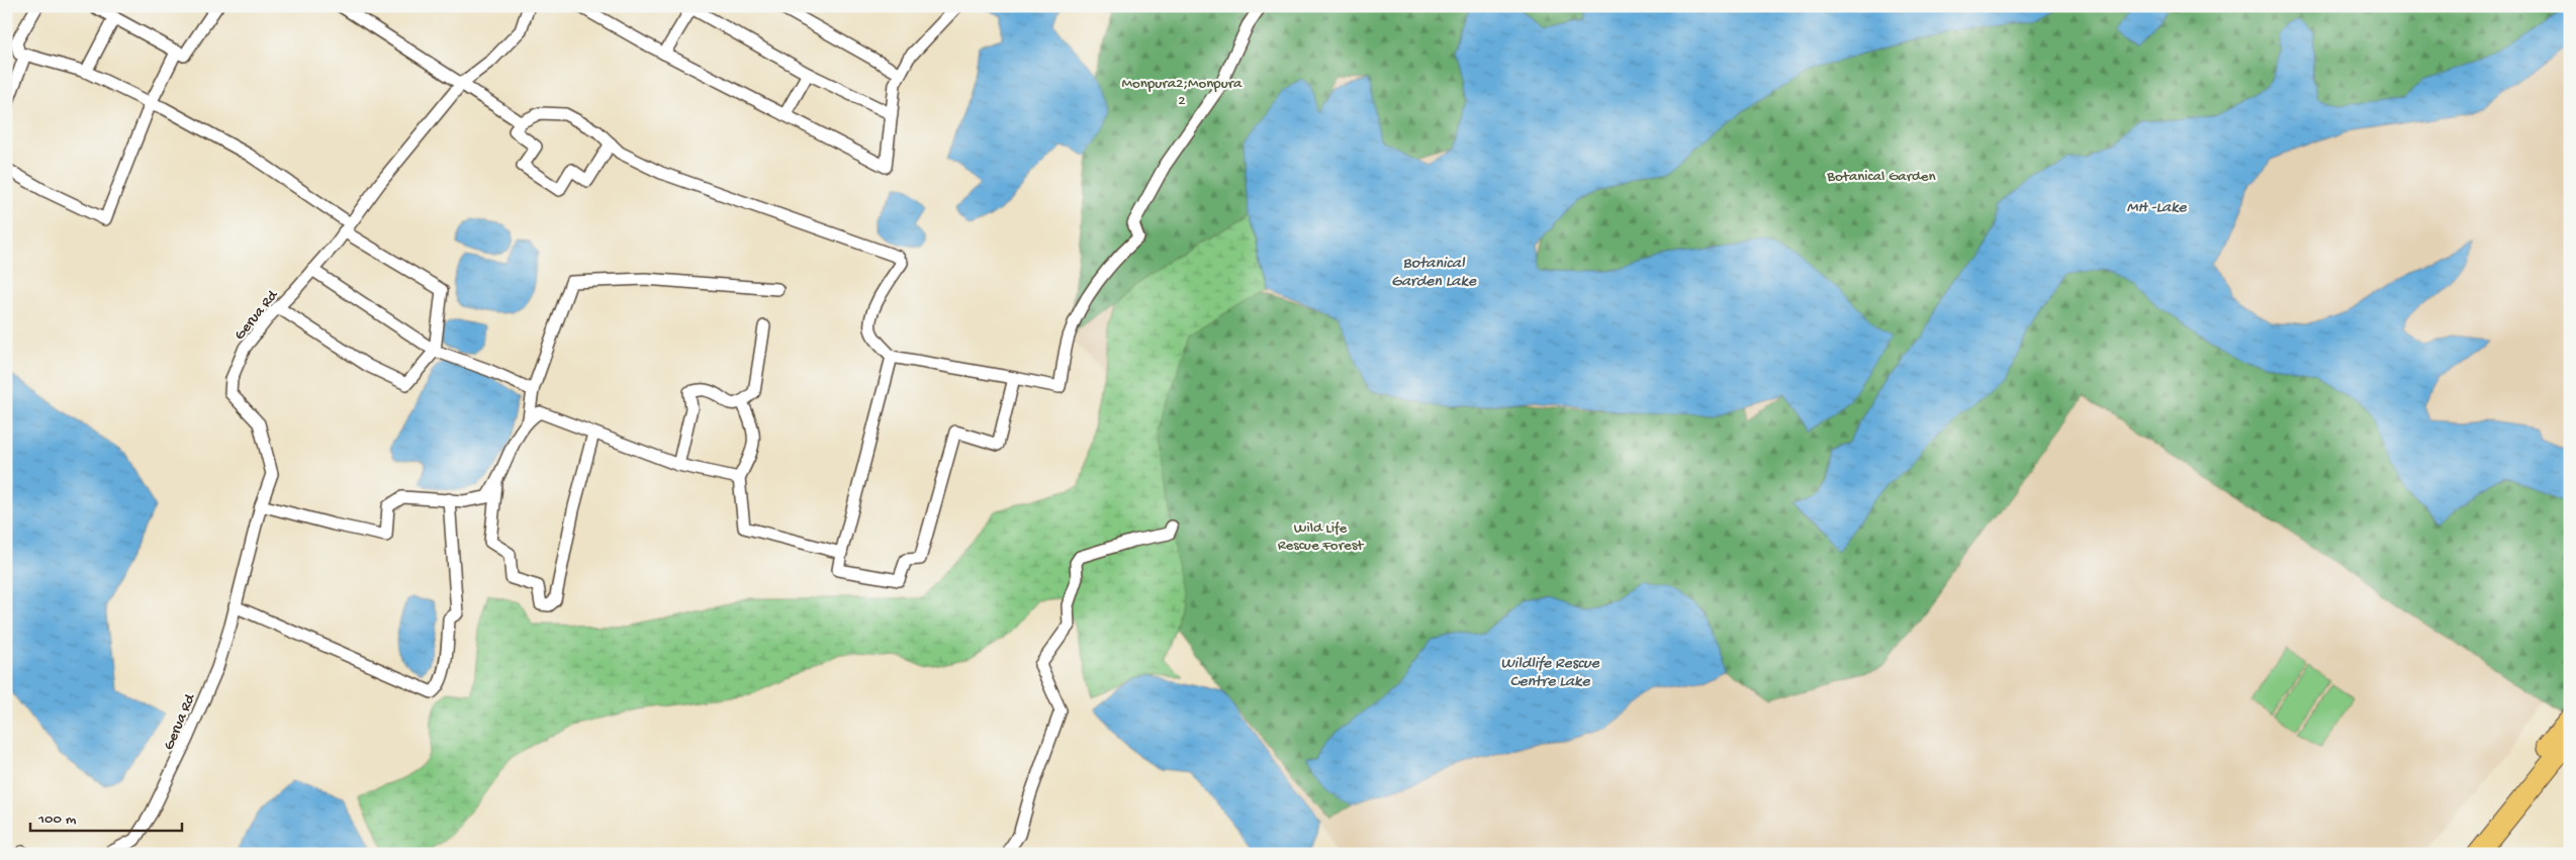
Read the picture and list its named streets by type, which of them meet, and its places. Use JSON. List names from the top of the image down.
{
  "streets": {
    "street": ["Gerua Rd"]
  },
  "water": ["MH -Lake", "Botanical Garden Lake", "Wildlife Rescue Centre Lake"],
  "parks": ["Monpura2;Monpura 2", "Botanical Garden", "Wild Life Rescue Forest"],
  "scale_bar": "100 m"
}
